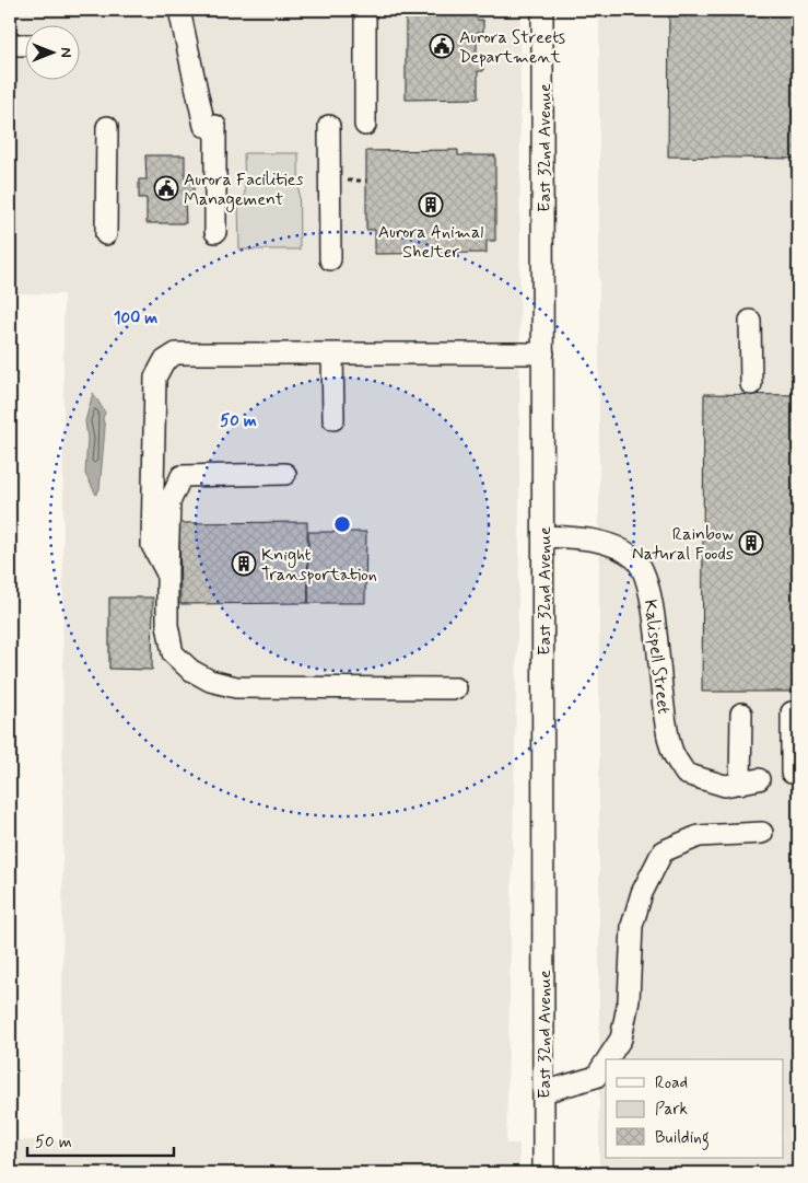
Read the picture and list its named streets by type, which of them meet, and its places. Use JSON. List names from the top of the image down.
{
  "streets": {
    "street": ["East 32nd Avenue", "Kalispell Street"]
  },
  "crossings": [
    ["East 32nd Avenue", "Kalispell Street"]
  ],
  "places": {
    "public building": ["Aurora Streets Department", "Aurora Facilities Management"],
    "building": ["Aurora Animal Shelter", "Rainbow Natural Foods", "Knight Transportation"]
  },
  "legend": ["Road", "Park", "Building"],
  "scale_bar": "50 m",
  "north": "right",
  "rings": ["100 m", "50 m"]
}
